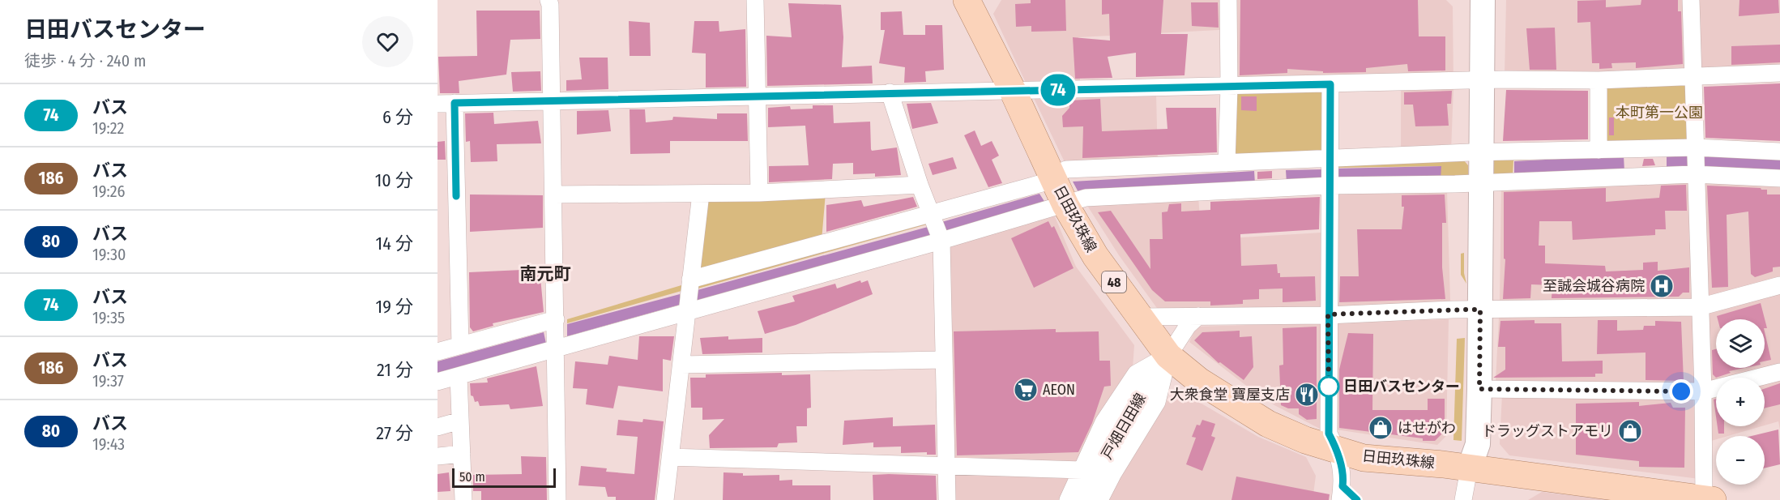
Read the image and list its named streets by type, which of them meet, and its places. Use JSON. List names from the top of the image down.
{
  "streets": {
    "main road": ["日田玖珠線", "48"],
    "street": ["戸畑日田線"]
  },
  "crossings": [
    ["日田玖珠線", "戸畑日田線"]
  ],
  "districts": ["南元町"],
  "parks": ["本町第一公園"],
  "places": {
    "hospital": ["至誠会城谷病院"],
    "other": ["日田バスセンター"],
    "supermarket": ["AEON"],
    "restaurant": ["大衆食堂 寶屋支店"],
    "shop": ["はせがわ", "ドラッグストアモリ"]
  },
  "lines": ["bus line 74"],
  "scale_bar": "50 m",
  "page": {
    "heading": ["日田バスセンター", "徒歩 · 4 分 · 240 m"],
    "on_map": "74",
    "list": [
      {
        "mark": "74",
        "name": "バス",
        "note": "19:22",
        "value": "6 分"
      },
      {
        "mark": "186",
        "name": "バス",
        "note": "19:26",
        "value": "10 分"
      },
      {
        "mark": "80",
        "name": "バス",
        "note": "19:30",
        "value": "14 分"
      },
      {
        "mark": "74",
        "name": "バス",
        "note": "19:35",
        "value": "19 分"
      },
      {
        "mark": "186",
        "name": "バス",
        "note": "19:37",
        "value": "21 分"
      },
      {
        "mark": "80",
        "name": "バス",
        "note": "19:43",
        "value": "27 分"
      }
    ],
    "map_buttons": ["+", "−"],
    "scale": "50 m"
  }
}
